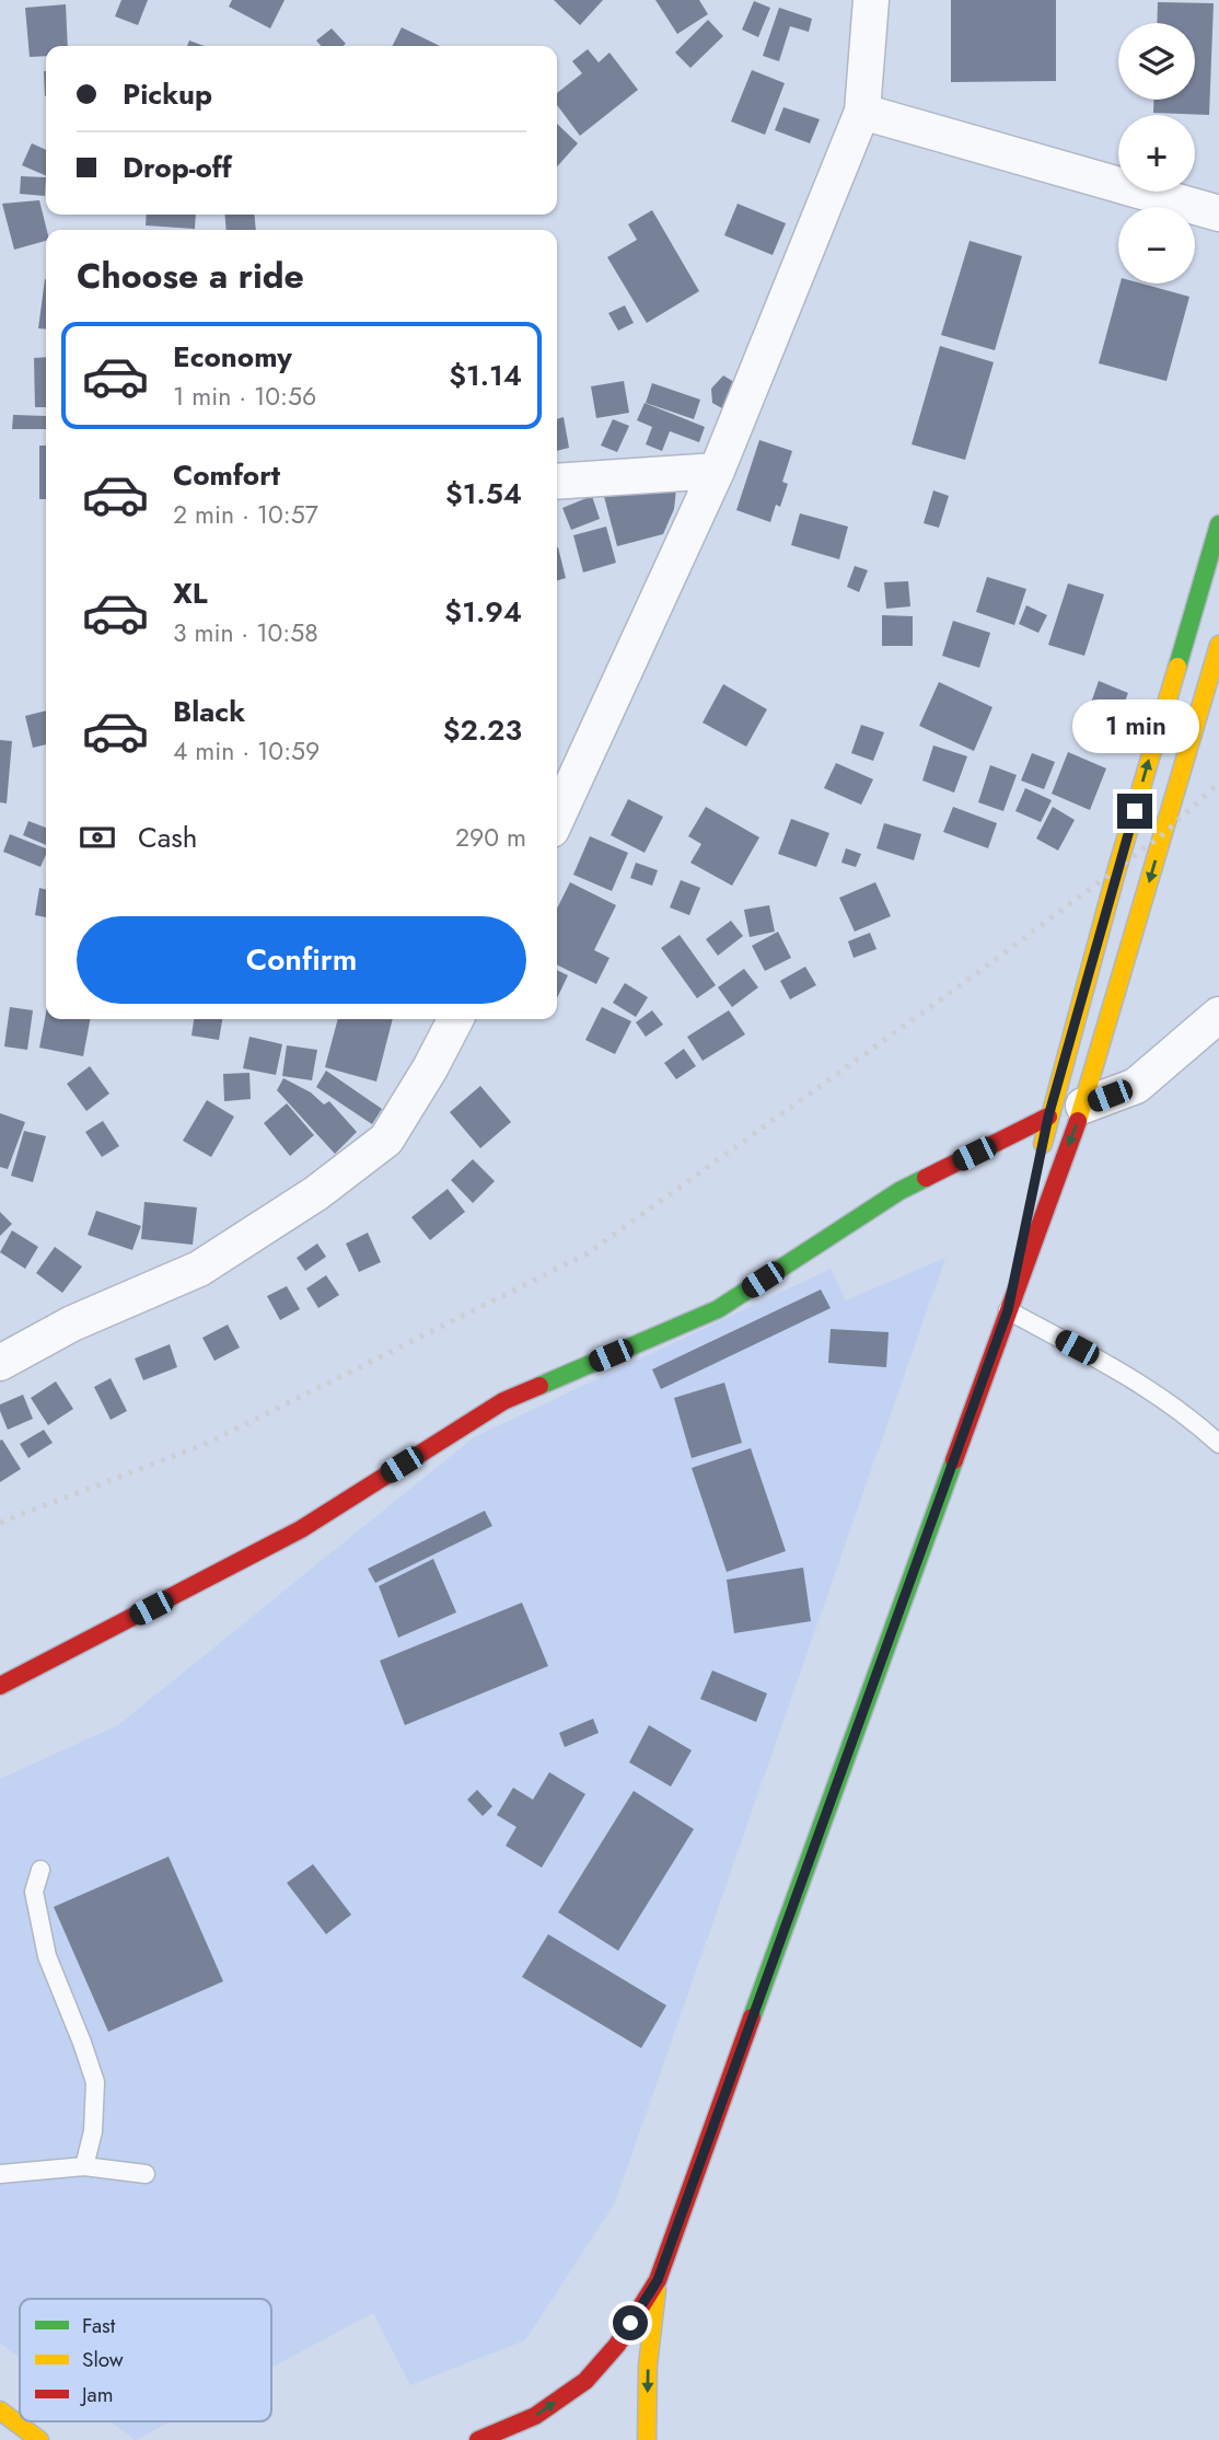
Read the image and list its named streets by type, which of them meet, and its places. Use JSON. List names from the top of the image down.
{
  "legend": ["Fast", "Slow", "Jam"],
  "page": {
    "map_buttons": ["+", "−"],
    "banner": ["Pickup", "Drop-off"],
    "heading": "Choose a ride",
    "list": [
      {
        "name": "Economy",
        "note": "1 min · 10:56",
        "value": "$1.14"
      },
      {
        "name": "Comfort",
        "note": "2 min · 10:57",
        "value": "$1.54"
      },
      {
        "name": "XL",
        "note": "3 min · 10:58",
        "value": "$1.94"
      },
      {
        "name": "Black",
        "note": "4 min · 10:59",
        "value": "$2.23"
      }
    ],
    "bubble": "1 min",
    "pay": ["Cash", "290 m"],
    "buttons": "Confirm"
  }
}
